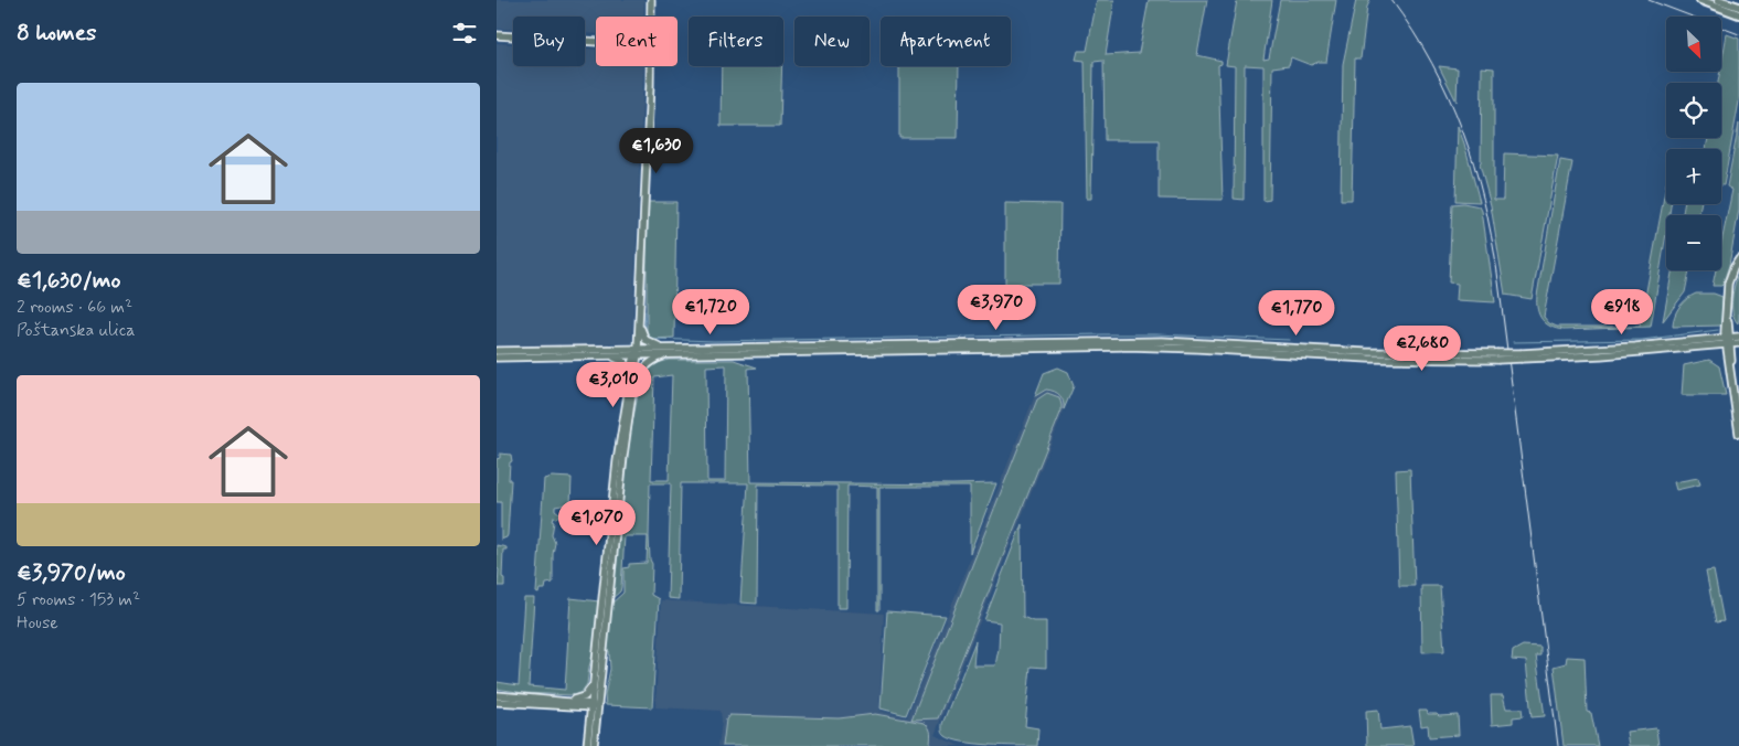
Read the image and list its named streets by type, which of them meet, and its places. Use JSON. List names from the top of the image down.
{
  "north": "bottom right",
  "page": {
    "heading": "8 homes",
    "map_buttons": ["+", "−"],
    "chip": [
      "Buy",
      "Rent",
      "Filters",
      "New",
      "Apartment"
    ],
    "list": [
      {
        "name": "€1,630/mo",
        "note": "2 rooms · 66 m² · Poštanska ulica"
      },
      {
        "name": "€3,970/mo",
        "note": "5 rooms · 153 m² · House"
      }
    ],
    "price": [
      "€1,630",
      "€3,970",
      "€1,720",
      "€918",
      "€1,770",
      "€2,680",
      "€3,010",
      "€1,070"
    ]
  }
}
